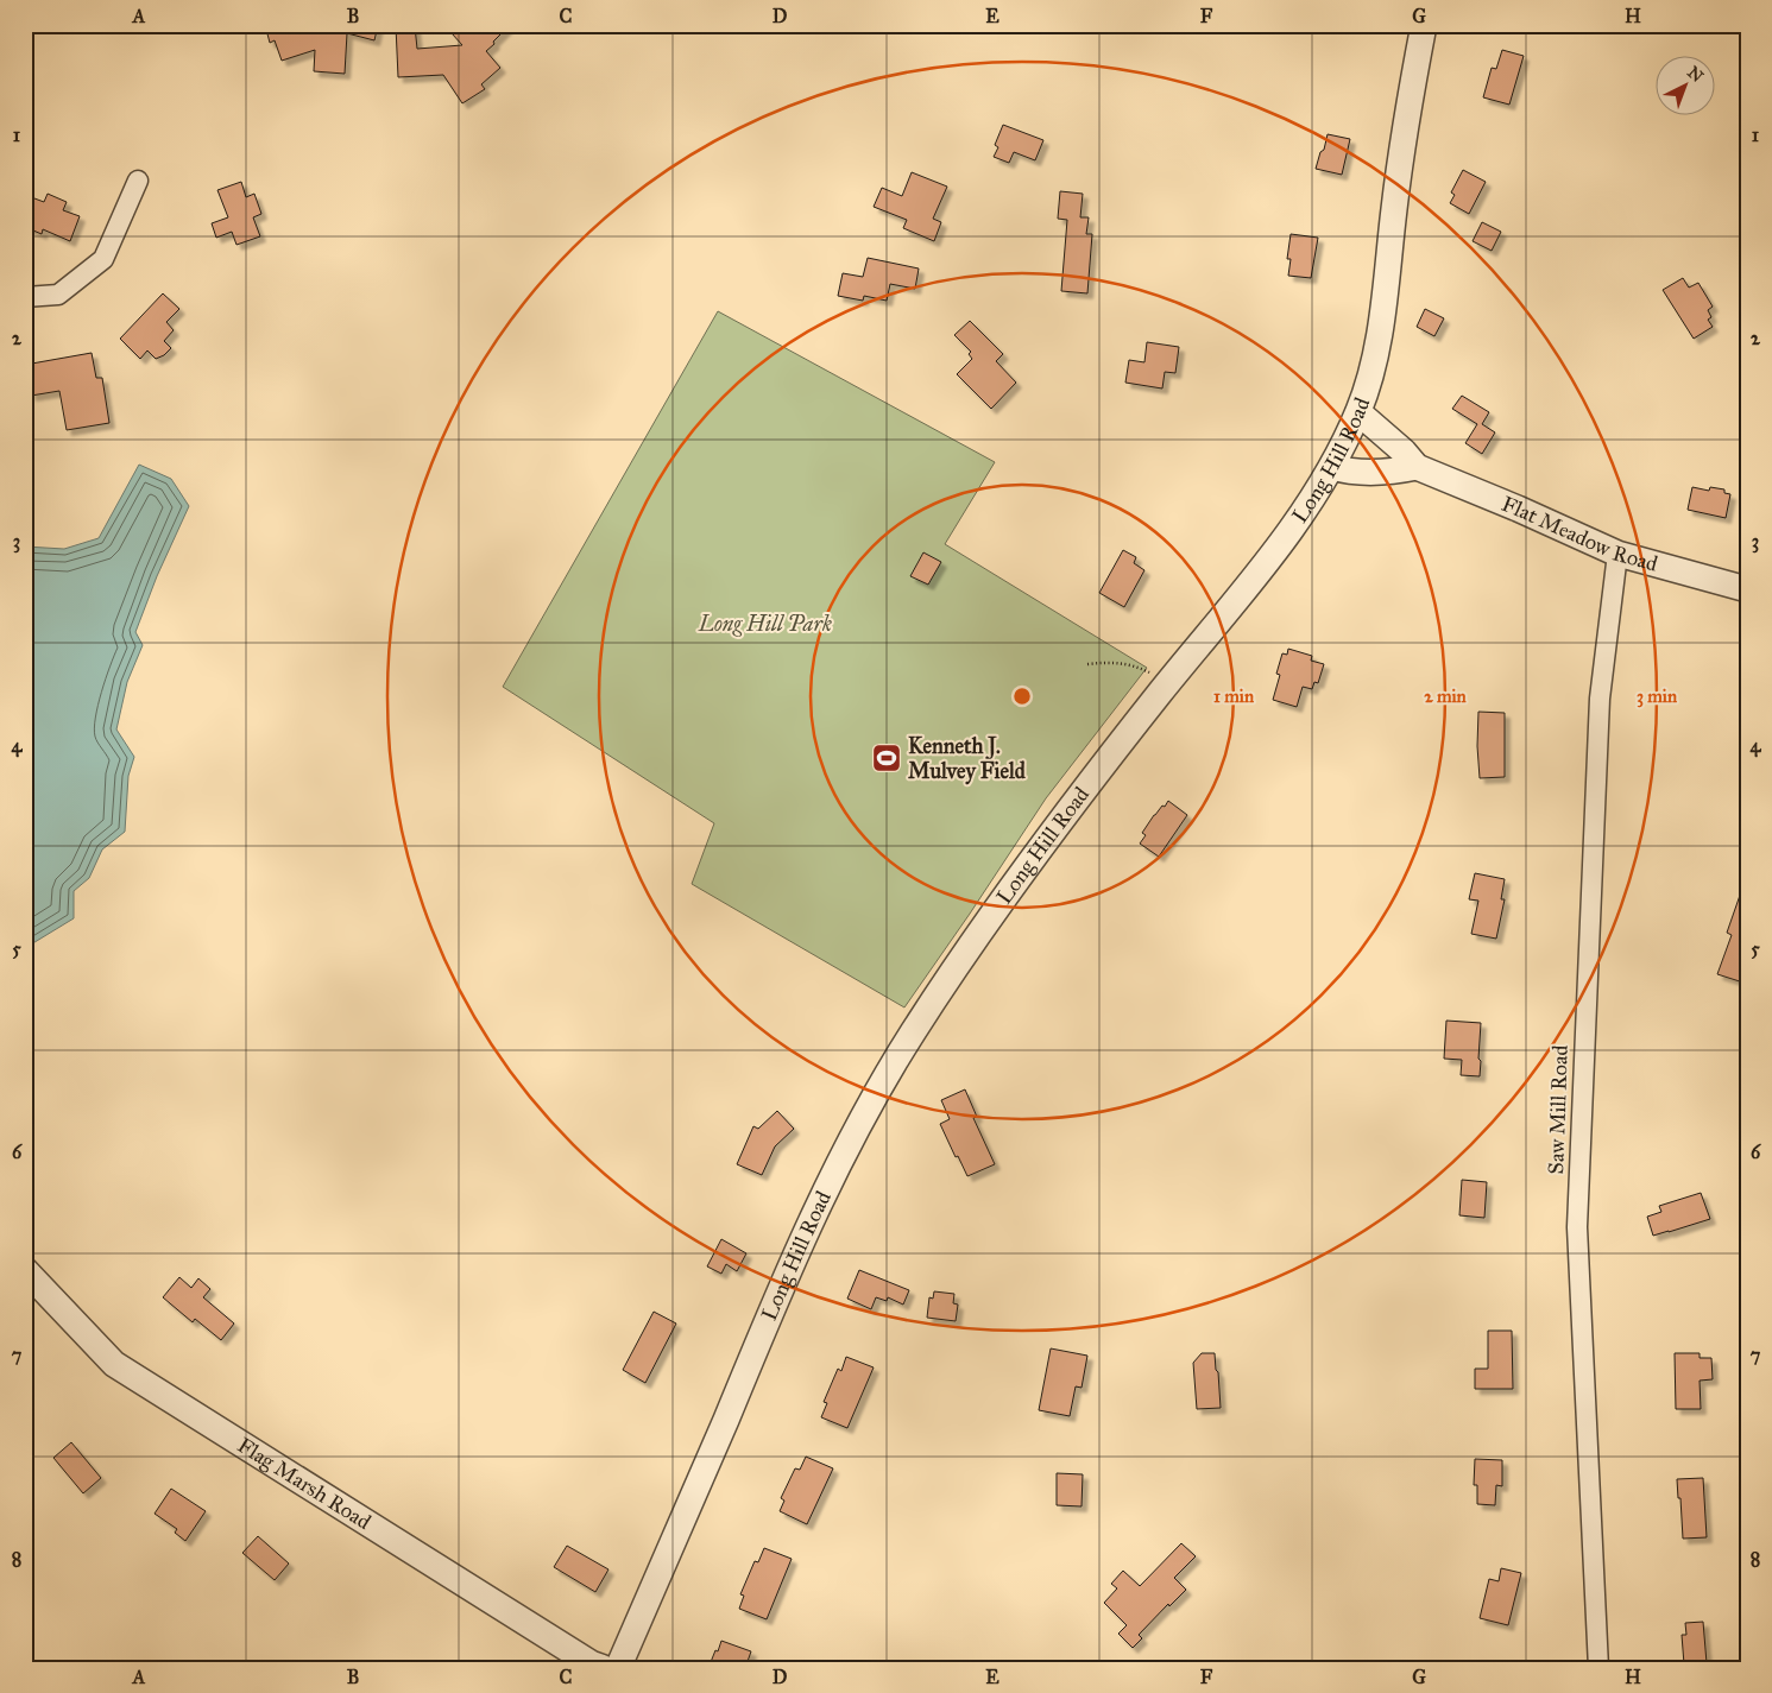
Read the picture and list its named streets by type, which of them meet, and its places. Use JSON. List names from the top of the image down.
{
  "streets": {
    "street": [
      "Long Hill Road",
      "Flat Meadow Road",
      "Saw Mill Road",
      "Flag Marsh Road"
    ]
  },
  "crossings": [
    ["Long Hill Road", "Flat Meadow Road"],
    ["Flat Meadow Road", "Saw Mill Road"]
  ],
  "parks": ["Long Hill Park"],
  "places": {
    "sports": ["Kenneth J. Mulvey Field"]
  },
  "north": "top right",
  "grid": {
    "columns": [
      "A",
      "B",
      "C",
      "D",
      "E",
      "F",
      "G",
      "H"
    ],
    "rows": [
      "1",
      "2",
      "3",
      "4",
      "5",
      "6",
      "7",
      "8"
    ]
  },
  "rings": ["1 min", "2 min", "3 min"]
}
